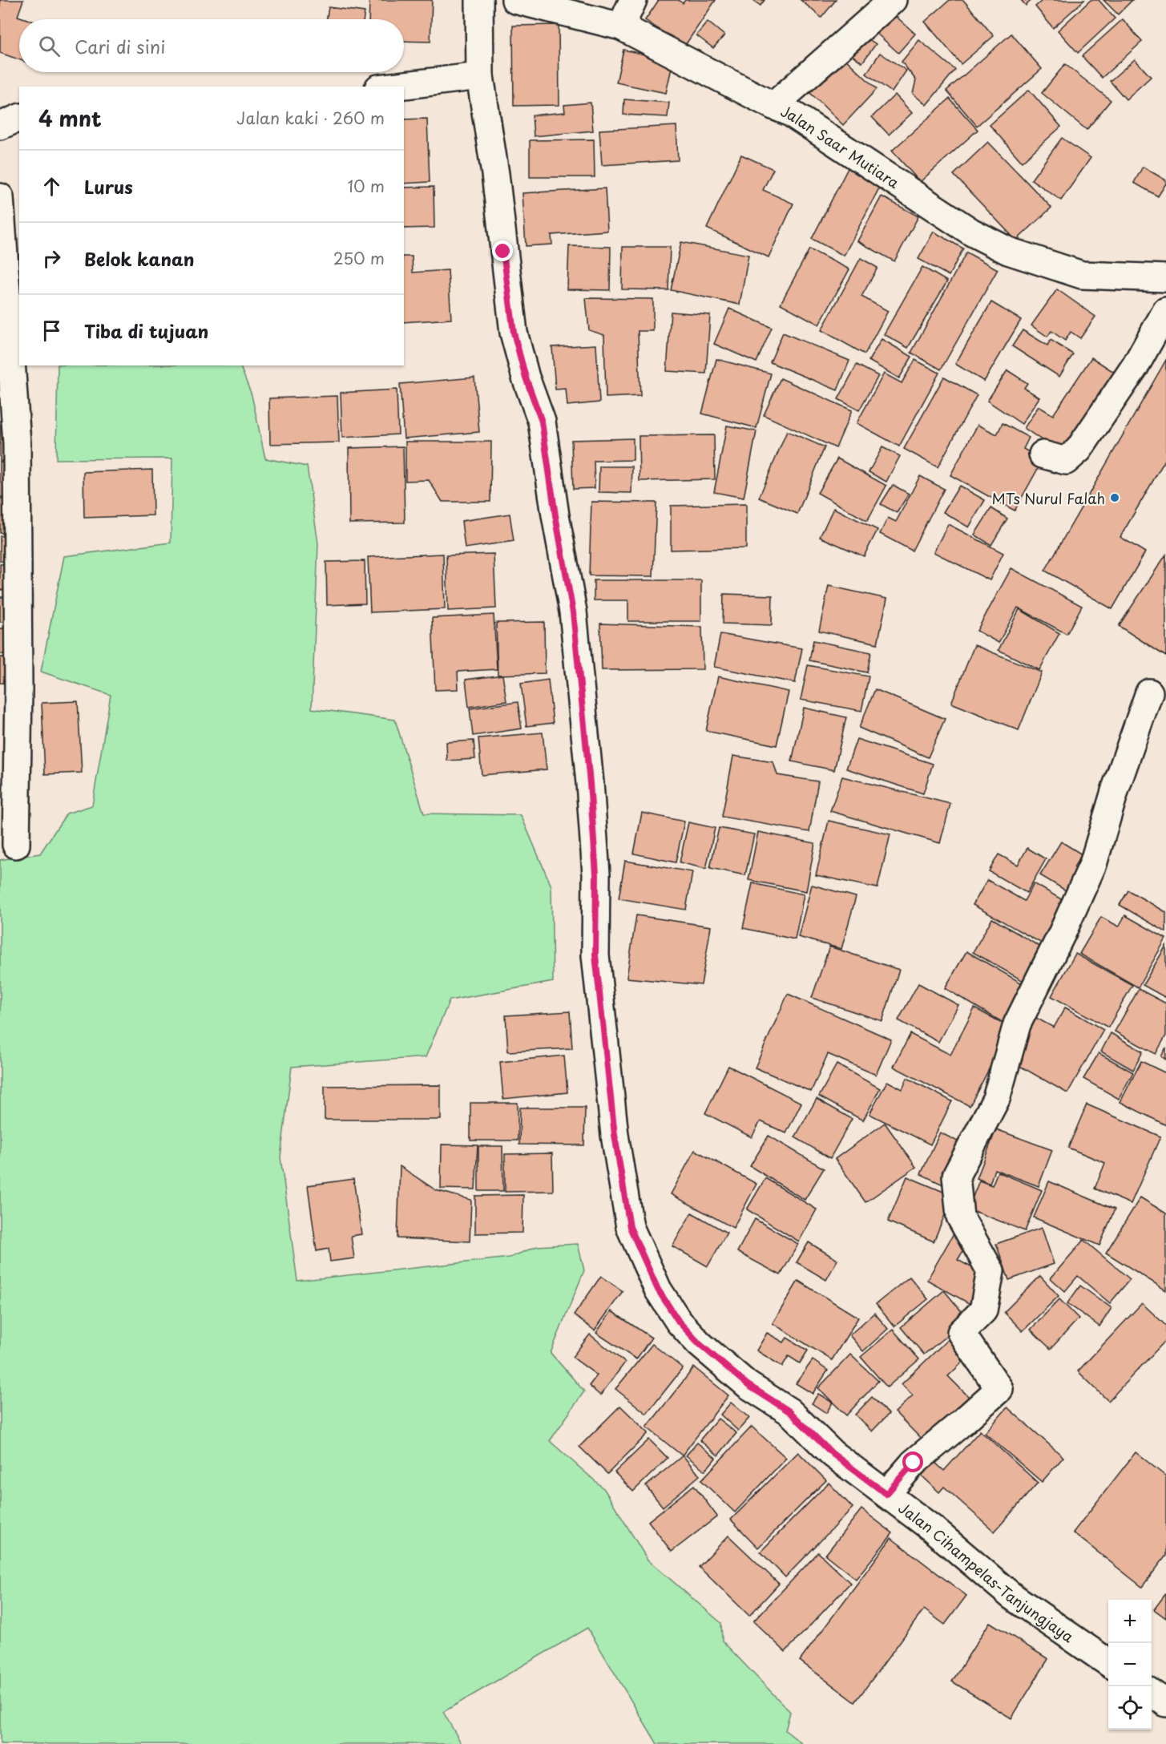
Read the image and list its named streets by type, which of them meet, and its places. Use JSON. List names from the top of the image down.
{
  "streets": {
    "street": ["Jalan Saar Mutiara", "Jalan Cihampelas-Tanjungjaya"]
  },
  "places": ["MTs Nurul Falah"],
  "page": {
    "search": "Cari di sini",
    "heading": ["4 mnt", "Jalan kaki · 260 m"],
    "list": [
      ["Lurus", "10 m"],
      ["Belok kanan", "250 m"],
      "Tiba di tujuan"
    ],
    "map_buttons": ["+", "−"]
  }
}
